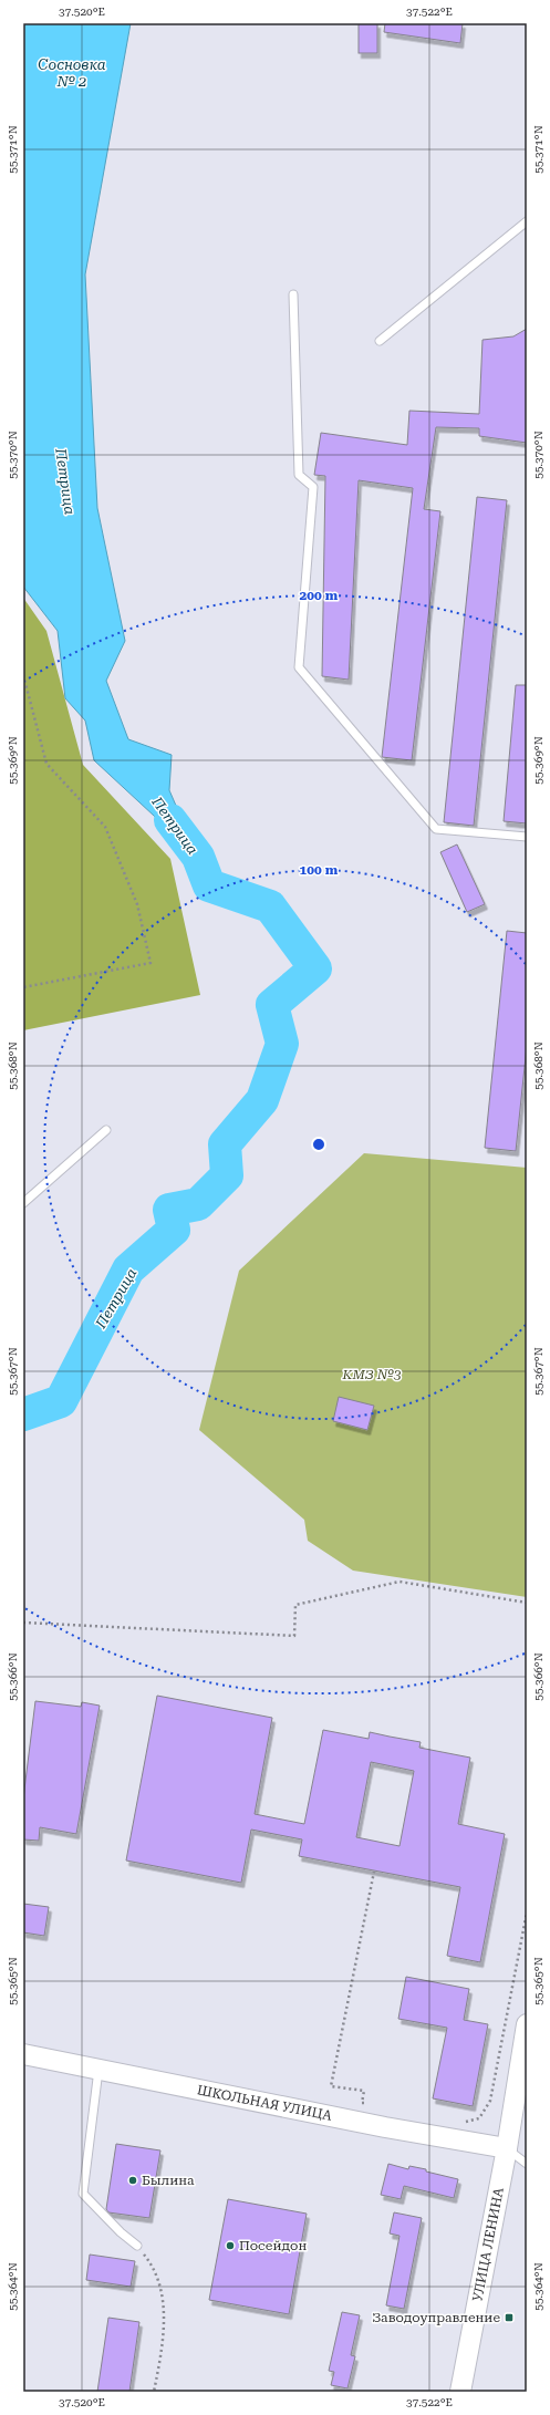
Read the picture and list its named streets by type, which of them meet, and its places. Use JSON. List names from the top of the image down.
{
  "streets": {
    "street": ["ШКОЛЬНАЯ УЛИЦА", "УЛИЦА ЛЕНИНА"]
  },
  "crossings": [
    ["ШКОЛЬНАЯ УЛИЦА", "УЛИЦА ЛЕНИНА"]
  ],
  "water": ["Сосновка № 2", "Петрица"],
  "parks": ["КМЗ №3"],
  "places": {
    "other": ["Былина", "Посейдон"],
    "transit": ["Заводоуправление"]
  },
  "coordinates": [
    "37.520°E",
    "37.522°E",
    "55.371°N",
    "55.370°N",
    "55.369°N",
    "55.368°N",
    "55.367°N",
    "55.366°N",
    "55.365°N",
    "55.364°N"
  ],
  "rings": ["200 m", "100 m"]
}
